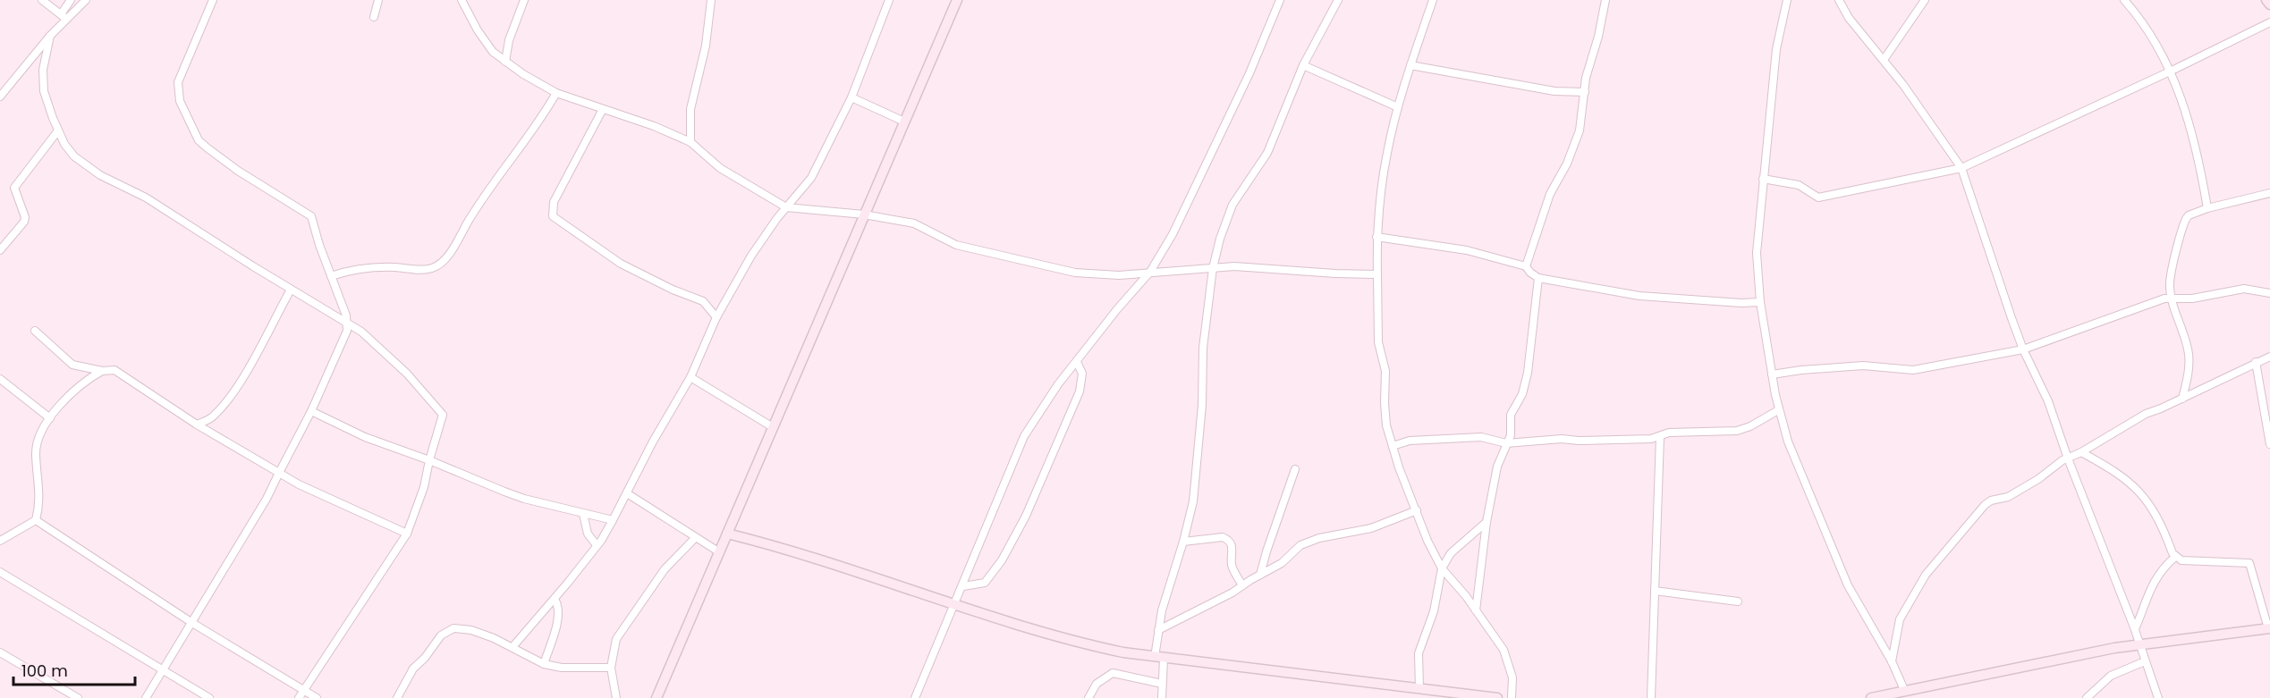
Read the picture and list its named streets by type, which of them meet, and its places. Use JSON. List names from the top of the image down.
{
  "scale_bar": "100 m"
}
